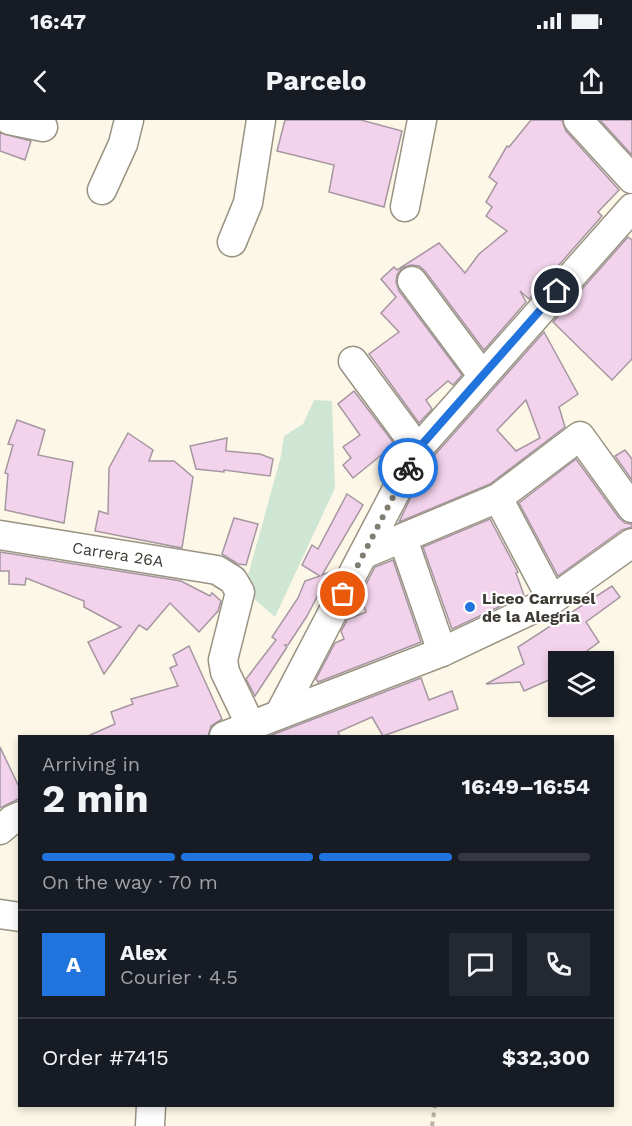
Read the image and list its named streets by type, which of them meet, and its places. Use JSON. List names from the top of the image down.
{
  "streets": {
    "street": ["Carrera 26A"]
  },
  "places": ["Liceo Carrusel de la Alegria"],
  "page": {
    "status": "16:47",
    "header": "Parcelo",
    "heading": ["2 min", "Arriving in", "16:49–16:54"],
    "panel": [
      "Alex",
      "Courier · 4.5",
      "Order #7415",
      "$32,300"
    ],
    "bar": "On the way · 70 m",
    "round": "A"
  }
}
